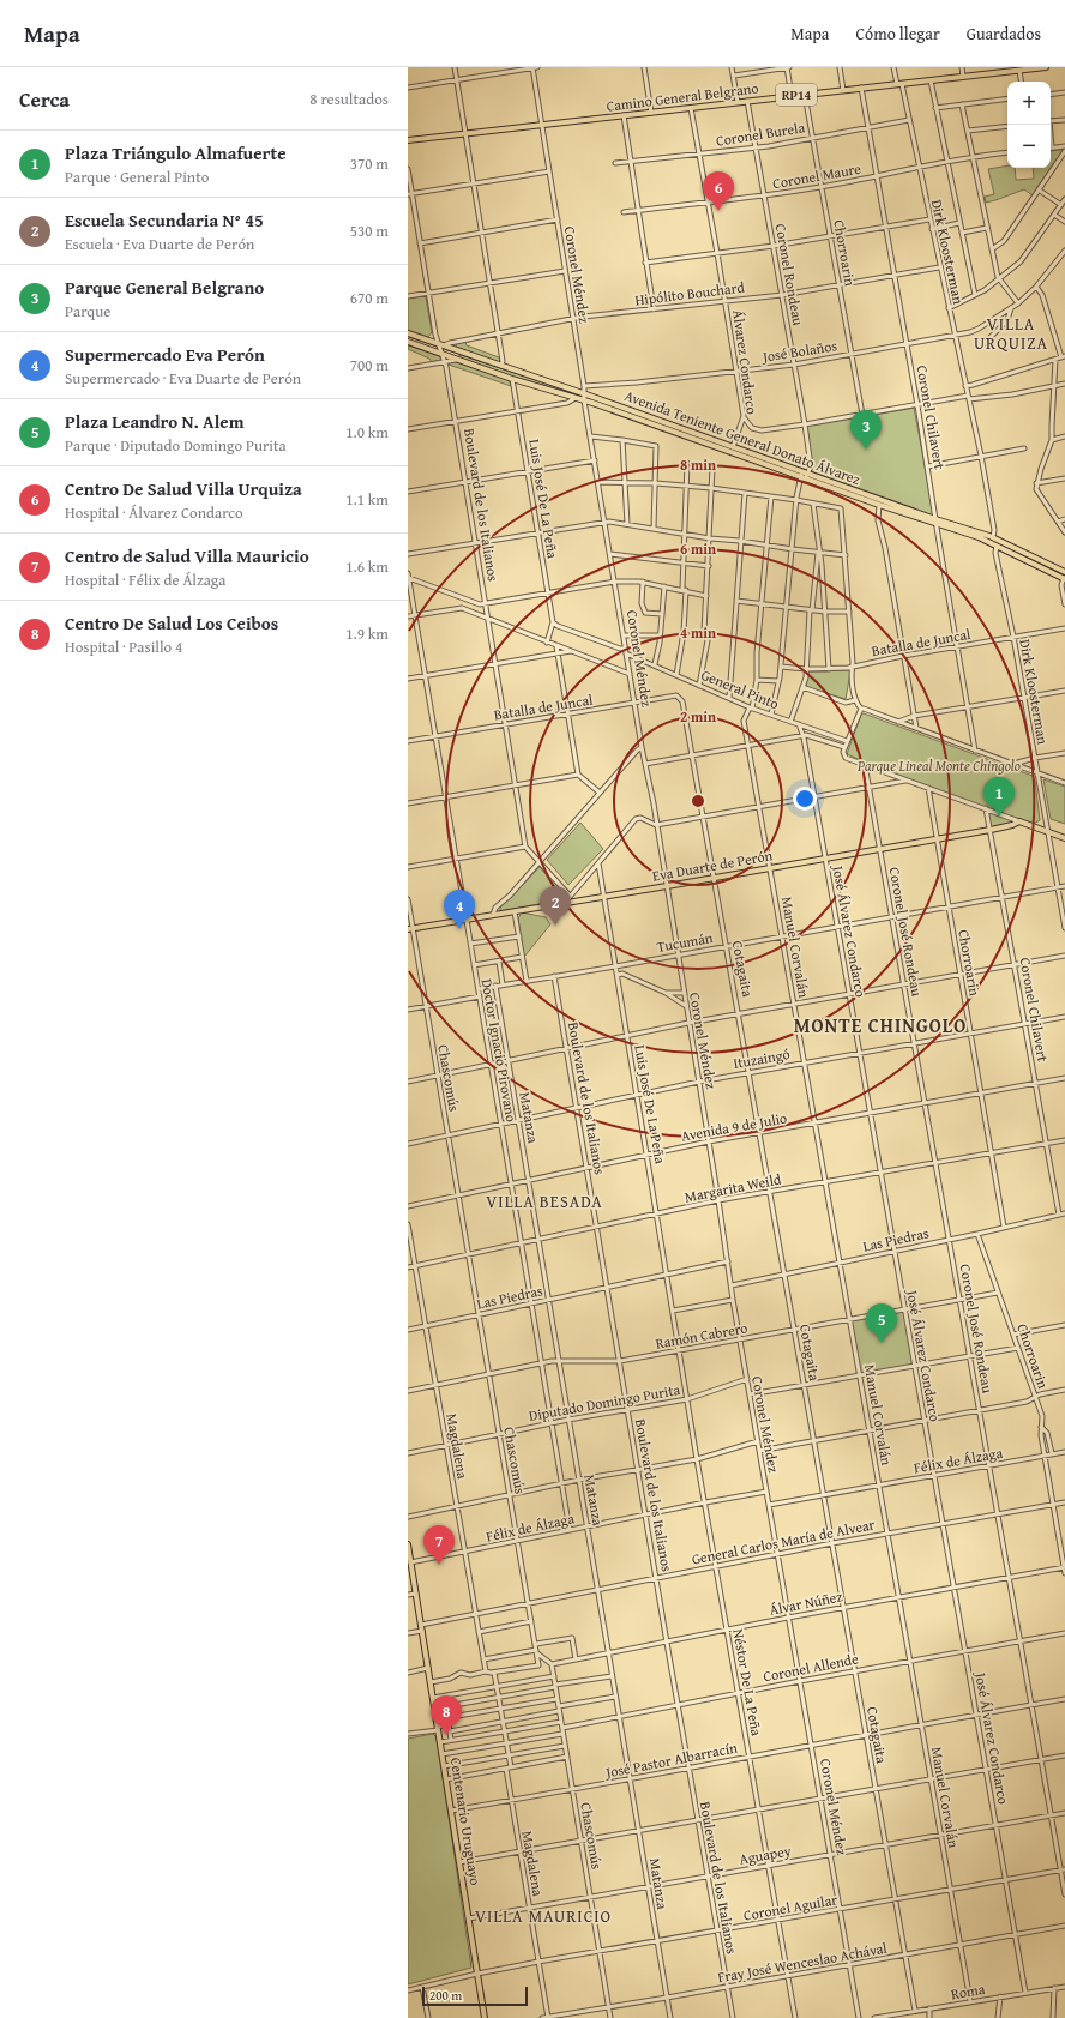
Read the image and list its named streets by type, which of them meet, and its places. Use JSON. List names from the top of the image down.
{
  "streets": {
    "main road": [
      "RP14",
      "Camino General Belgrano",
      "Avenida Teniente General Donato Álvarez",
      "Eva Duarte de Perón",
      "Centenario Uruguayo"
    ],
    "street": [
      "Coronel Burela",
      "Coronel Maure",
      "Dirk Kloosterman",
      "Chorroarin",
      "Coronel Méndez",
      "Coronel Rondeau",
      "Hipólito Bouchard",
      "José Bolaños",
      "Álvarez Condarco",
      "Coronel Chilavert",
      "Luis José De La Peña",
      "Boulevard de los Italianos",
      "Batalla de Juncal",
      "General Pinto",
      "José Álvarez Condarco",
      "Coronel José Rondeau",
      "Tucumán",
      "Manuel Corvalán",
      "Cotagaita",
      "Doctor Ignacio Pirovano",
      "Ituzaingó",
      "Chascomús",
      "Matanza",
      "Avenida 9 de Julio",
      "Margarita Weild",
      "Las Piedras",
      "Ramón Cabrero",
      "Diputado Domingo Purita",
      "Magdalena",
      "Félix de Álzaga",
      "General Carlos María de Alvear",
      "Álvar Núñez",
      "Coronel Allende",
      "Néstor De La Peña",
      "José Pastor Albarracín",
      "Aguapey",
      "Coronel Aguilar",
      "Fray José Wenceslao Achával",
      "Roma"
    ]
  },
  "crossings": [
    ["Camino General Belgrano", "Dirk Kloosterman"],
    ["Camino General Belgrano", "Chorroarin"],
    ["Camino General Belgrano", "Coronel Méndez"],
    ["Camino General Belgrano", "Coronel Rondeau"],
    ["Camino General Belgrano", "Álvarez Condarco"],
    ["Camino General Belgrano", "Coronel Chilavert"],
    ["Coronel Burela", "Dirk Kloosterman"],
    ["Coronel Burela", "Chorroarin"],
    ["Coronel Burela", "Coronel Rondeau"],
    ["Coronel Burela", "Álvarez Condarco"],
    ["Coronel Burela", "Coronel Chilavert"],
    ["Coronel Maure", "Dirk Kloosterman"],
    ["Coronel Maure", "Chorroarin"],
    ["Coronel Maure", "Coronel Rondeau"],
    ["Coronel Maure", "Álvarez Condarco"],
    ["Coronel Maure", "Coronel Chilavert"],
    ["Dirk Kloosterman", "Hipólito Bouchard"],
    ["Dirk Kloosterman", "José Bolaños"],
    ["Dirk Kloosterman", "Avenida Teniente General Donato Álvarez"],
    ["Dirk Kloosterman", "Batalla de Juncal"],
    ["Dirk Kloosterman", "Tucumán"],
    ["Chorroarin", "Hipólito Bouchard"],
    ["Chorroarin", "José Bolaños"],
    ["Chorroarin", "Eva Duarte de Perón"],
    ["Chorroarin", "Tucumán"],
    ["Chorroarin", "Ituzaingó"],
    ["Chorroarin", "Avenida 9 de Julio"],
    ["Chorroarin", "Margarita Weild"],
    ["Chorroarin", "Las Piedras"],
    ["Chorroarin", "Ramón Cabrero"],
    ["Chorroarin", "Félix de Álzaga"],
    ["Chorroarin", "General Carlos María de Alvear"],
    ["Chorroarin", "Álvar Núñez"],
    ["Coronel Méndez", "Hipólito Bouchard"],
    ["Coronel Méndez", "José Bolaños"],
    ["Coronel Méndez", "Avenida Teniente General Donato Álvarez"],
    ["Coronel Méndez", "Batalla de Juncal"],
    ["Coronel Méndez", "General Pinto"],
    ["Coronel Méndez", "Eva Duarte de Perón"],
    ["Coronel Méndez", "Tucumán"],
    ["Coronel Méndez", "Ituzaingó"],
    ["Coronel Méndez", "Avenida 9 de Julio"],
    ["Coronel Méndez", "Margarita Weild"],
    ["Coronel Méndez", "Las Piedras"],
    ["Coronel Méndez", "Ramón Cabrero"],
    ["Coronel Méndez", "Diputado Domingo Purita"],
    ["Coronel Méndez", "Félix de Álzaga"],
    ["Coronel Méndez", "General Carlos María de Alvear"],
    ["Coronel Méndez", "Álvar Núñez"],
    ["Coronel Méndez", "Coronel Allende"],
    ["Coronel Méndez", "José Pastor Albarracín"],
    ["Coronel Méndez", "Aguapey"],
    ["Coronel Méndez", "Coronel Aguilar"],
    ["Coronel Méndez", "Fray José Wenceslao Achával"],
    ["Coronel Rondeau", "Hipólito Bouchard"],
    ["Coronel Rondeau", "José Bolaños"],
    ["Coronel Rondeau", "Avenida Teniente General Donato Álvarez"],
    ["Hipólito Bouchard", "Álvarez Condarco"],
    ["Hipólito Bouchard", "Coronel Chilavert"],
    ["Hipólito Bouchard", "Avenida Teniente General Donato Álvarez"],
    ["Hipólito Bouchard", "Boulevard de los Italianos"],
    ["José Bolaños", "Álvarez Condarco"],
    ["José Bolaños", "Coronel Chilavert"],
    ["Álvarez Condarco", "Avenida Teniente General Donato Álvarez"],
    ["Coronel Chilavert", "Avenida Teniente General Donato Álvarez"],
    ["Coronel Chilavert", "Batalla de Juncal"],
    ["Coronel Chilavert", "Eva Duarte de Perón"],
    ["Coronel Chilavert", "Tucumán"],
    ["Coronel Chilavert", "Ituzaingó"],
    ["Coronel Chilavert", "Avenida 9 de Julio"],
    ["Coronel Chilavert", "Margarita Weild"],
    ["Coronel Chilavert", "Las Piedras"],
    ["Avenida Teniente General Donato Álvarez", "Luis José De La Peña"],
    ["Avenida Teniente General Donato Álvarez", "Boulevard de los Italianos"],
    ["Luis José De La Peña", "General Pinto"],
    ["Luis José De La Peña", "Eva Duarte de Perón"],
    ["Luis José De La Peña", "Tucumán"],
    ["Luis José De La Peña", "Ituzaingó"],
    ["Luis José De La Peña", "Avenida 9 de Julio"],
    ["Luis José De La Peña", "Margarita Weild"],
    ["Luis José De La Peña", "Las Piedras"],
    ["Luis José De La Peña", "Ramón Cabrero"],
    ["Luis José De La Peña", "Néstor De La Peña"],
    ["Boulevard de los Italianos", "Batalla de Juncal"],
    ["Boulevard de los Italianos", "Tucumán"],
    ["Boulevard de los Italianos", "Ituzaingó"],
    ["Boulevard de los Italianos", "Avenida 9 de Julio"],
    ["Boulevard de los Italianos", "Margarita Weild"],
    ["Boulevard de los Italianos", "Las Piedras"],
    ["Boulevard de los Italianos", "Ramón Cabrero"],
    ["Boulevard de los Italianos", "Diputado Domingo Purita"],
    ["Boulevard de los Italianos", "Félix de Álzaga"],
    ["Boulevard de los Italianos", "General Carlos María de Alvear"],
    ["Boulevard de los Italianos", "Álvar Núñez"],
    ["Boulevard de los Italianos", "Coronel Allende"],
    ["Boulevard de los Italianos", "José Pastor Albarracín"],
    ["Boulevard de los Italianos", "Aguapey"],
    ["Boulevard de los Italianos", "Coronel Aguilar"],
    ["Boulevard de los Italianos", "Fray José Wenceslao Achával"],
    ["Batalla de Juncal", "Cotagaita"],
    ["Batalla de Juncal", "Doctor Ignacio Pirovano"],
    ["General Pinto", "José Álvarez Condarco"],
    ["General Pinto", "Manuel Corvalán"],
    ["Eva Duarte de Perón", "José Álvarez Condarco"],
    ["Eva Duarte de Perón", "Coronel José Rondeau"],
    ["Eva Duarte de Perón", "Manuel Corvalán"],
    ["Eva Duarte de Perón", "Cotagaita"],
    ["Eva Duarte de Perón", "Doctor Ignacio Pirovano"],
    ["Eva Duarte de Perón", "Chascomús"],
    ["José Álvarez Condarco", "Tucumán"],
    ["José Álvarez Condarco", "Ituzaingó"],
    ["José Álvarez Condarco", "Avenida 9 de Julio"],
    ["José Álvarez Condarco", "Margarita Weild"],
    ["José Álvarez Condarco", "Las Piedras"],
    ["José Álvarez Condarco", "Ramón Cabrero"],
    ["José Álvarez Condarco", "Félix de Álzaga"],
    ["José Álvarez Condarco", "General Carlos María de Alvear"],
    ["José Álvarez Condarco", "Álvar Núñez"],
    ["José Álvarez Condarco", "Coronel Allende"],
    ["José Álvarez Condarco", "José Pastor Albarracín"],
    ["José Álvarez Condarco", "Aguapey"],
    ["José Álvarez Condarco", "Coronel Aguilar"],
    ["José Álvarez Condarco", "Fray José Wenceslao Achával"],
    ["José Álvarez Condarco", "Roma"],
    ["Coronel José Rondeau", "Tucumán"],
    ["Coronel José Rondeau", "Ituzaingó"],
    ["Coronel José Rondeau", "Avenida 9 de Julio"],
    ["Coronel José Rondeau", "Margarita Weild"],
    ["Coronel José Rondeau", "Las Piedras"],
    ["Coronel José Rondeau", "Ramón Cabrero"],
    ["Coronel José Rondeau", "Félix de Álzaga"],
    ["Coronel José Rondeau", "General Carlos María de Alvear"],
    ["Coronel José Rondeau", "Álvar Núñez"],
    ["Coronel José Rondeau", "Coronel Allende"],
    ["Coronel José Rondeau", "José Pastor Albarracín"],
    ["Coronel José Rondeau", "Aguapey"],
    ["Coronel José Rondeau", "Coronel Aguilar"],
    ["Tucumán", "Manuel Corvalán"],
    ["Tucumán", "Cotagaita"],
    ["Tucumán", "Doctor Ignacio Pirovano"],
    ["Tucumán", "Matanza"],
    ["Manuel Corvalán", "Ituzaingó"],
    ["Manuel Corvalán", "Avenida 9 de Julio"],
    ["Manuel Corvalán", "Margarita Weild"],
    ["Manuel Corvalán", "Las Piedras"],
    ["Manuel Corvalán", "Ramón Cabrero"],
    ["Manuel Corvalán", "Félix de Álzaga"],
    ["Manuel Corvalán", "General Carlos María de Alvear"],
    ["Manuel Corvalán", "Álvar Núñez"],
    ["Manuel Corvalán", "Coronel Allende"],
    ["Manuel Corvalán", "José Pastor Albarracín"],
    ["Manuel Corvalán", "Aguapey"],
    ["Manuel Corvalán", "Coronel Aguilar"],
    ["Manuel Corvalán", "Fray José Wenceslao Achával"],
    ["Manuel Corvalán", "Roma"],
    ["Cotagaita", "Ituzaingó"],
    ["Cotagaita", "Avenida 9 de Julio"],
    ["Cotagaita", "Margarita Weild"],
    ["Cotagaita", "Las Piedras"],
    ["Cotagaita", "Ramón Cabrero"],
    ["Cotagaita", "Félix de Álzaga"],
    ["Cotagaita", "General Carlos María de Alvear"],
    ["Cotagaita", "Álvar Núñez"],
    ["Cotagaita", "Coronel Allende"],
    ["Cotagaita", "José Pastor Albarracín"],
    ["Cotagaita", "Aguapey"],
    ["Cotagaita", "Coronel Aguilar"],
    ["Cotagaita", "Fray José Wenceslao Achával"],
    ["Cotagaita", "Roma"],
    ["Doctor Ignacio Pirovano", "Ituzaingó"],
    ["Doctor Ignacio Pirovano", "Avenida 9 de Julio"],
    ["Doctor Ignacio Pirovano", "Margarita Weild"],
    ["Doctor Ignacio Pirovano", "Las Piedras"],
    ["Doctor Ignacio Pirovano", "Ramón Cabrero"],
    ["Doctor Ignacio Pirovano", "Diputado Domingo Purita"],
    ["Doctor Ignacio Pirovano", "Félix de Álzaga"],
    ["Ituzaingó", "Chascomús"],
    ["Ituzaingó", "Matanza"],
    ["Chascomús", "Avenida 9 de Julio"],
    ["Chascomús", "Margarita Weild"],
    ["Chascomús", "Las Piedras"],
    ["Chascomús", "Ramón Cabrero"],
    ["Chascomús", "Diputado Domingo Purita"],
    ["Chascomús", "Félix de Álzaga"],
    ["Chascomús", "General Carlos María de Alvear"],
    ["Chascomús", "Álvar Núñez"],
    ["Chascomús", "Coronel Allende"],
    ["Chascomús", "José Pastor Albarracín"],
    ["Chascomús", "Aguapey"],
    ["Chascomús", "Coronel Aguilar"],
    ["Chascomús", "Fray José Wenceslao Achával"],
    ["Matanza", "Avenida 9 de Julio"],
    ["Matanza", "Margarita Weild"],
    ["Matanza", "Las Piedras"],
    ["Matanza", "Ramón Cabrero"],
    ["Matanza", "Diputado Domingo Purita"],
    ["Matanza", "Félix de Álzaga"],
    ["Matanza", "General Carlos María de Alvear"],
    ["Matanza", "Álvar Núñez"],
    ["Matanza", "Coronel Allende"],
    ["Matanza", "José Pastor Albarracín"],
    ["Matanza", "Aguapey"],
    ["Matanza", "Coronel Aguilar"],
    ["Matanza", "Fray José Wenceslao Achával"],
    ["Margarita Weild", "Magdalena"],
    ["Las Piedras", "Magdalena"],
    ["Ramón Cabrero", "Magdalena"],
    ["Ramón Cabrero", "Néstor De La Peña"],
    ["Diputado Domingo Purita", "Magdalena"],
    ["Diputado Domingo Purita", "Néstor De La Peña"],
    ["Magdalena", "Félix de Álzaga"],
    ["Magdalena", "General Carlos María de Alvear"],
    ["Magdalena", "José Pastor Albarracín"],
    ["Magdalena", "Aguapey"],
    ["Magdalena", "Coronel Aguilar"],
    ["Magdalena", "Fray José Wenceslao Achával"],
    ["Félix de Álzaga", "Néstor De La Peña"],
    ["Félix de Álzaga", "Centenario Uruguayo"],
    ["General Carlos María de Alvear", "Néstor De La Peña"],
    ["General Carlos María de Alvear", "Centenario Uruguayo"],
    ["Álvar Núñez", "Néstor De La Peña"],
    ["Coronel Allende", "Néstor De La Peña"],
    ["Néstor De La Peña", "José Pastor Albarracín"],
    ["Néstor De La Peña", "Aguapey"],
    ["Néstor De La Peña", "Coronel Aguilar"],
    ["Néstor De La Peña", "Fray José Wenceslao Achával"],
    ["José Pastor Albarracín", "Centenario Uruguayo"],
    ["Centenario Uruguayo", "Aguapey"],
    ["Centenario Uruguayo", "Coronel Aguilar"]
  ],
  "districts": [
    "VILLA URQUIZA",
    "MONTE CHINGOLO",
    "VILLA BESADA",
    "VILLA MAURICIO"
  ],
  "parks": ["Parque Lineal Monte Chingolo"],
  "scale_bar": "200 m",
  "page": {
    "header": "Mapa",
    "nav": ["Mapa", "Cómo llegar", "Guardados"],
    "heading": ["Cerca", "8 resultados"],
    "map_buttons": ["+", "−"],
    "list": [
      {
        "mark": "1",
        "name": "Plaza Triángulo Almafuerte",
        "note": "Parque · General Pinto",
        "value": "370 m"
      },
      {
        "mark": "2",
        "name": "Escuela Secundaria N° 45",
        "note": "Escuela · Eva Duarte de Perón",
        "value": "530 m"
      },
      {
        "mark": "3",
        "name": "Parque General Belgrano",
        "note": "Parque",
        "value": "670 m"
      },
      {
        "mark": "4",
        "name": "Supermercado Eva Perón",
        "note": "Supermercado · Eva Duarte de Perón",
        "value": "700 m"
      },
      {
        "mark": "5",
        "name": "Plaza Leandro N. Alem",
        "note": "Parque · Diputado Domingo Purita",
        "value": "1.0 km"
      },
      {
        "mark": "6",
        "name": "Centro De Salud Villa Urquiza",
        "note": "Hospital · Álvarez Condarco",
        "value": "1.1 km"
      },
      {
        "mark": "7",
        "name": "Centro de Salud Villa Mauricio",
        "note": "Hospital · Félix de Álzaga",
        "value": "1.6 km"
      },
      {
        "mark": "8",
        "name": "Centro De Salud Los Ceibos",
        "note": "Hospital · Pasillo 4",
        "value": "1.9 km"
      }
    ],
    "pins": [
      "6",
      "3",
      "1",
      "2",
      "4",
      "5",
      "7",
      "8"
    ],
    "scale": "200 m"
  },
  "rings": [
    "8 min",
    "6 min",
    "4 min",
    "2 min"
  ]
}
